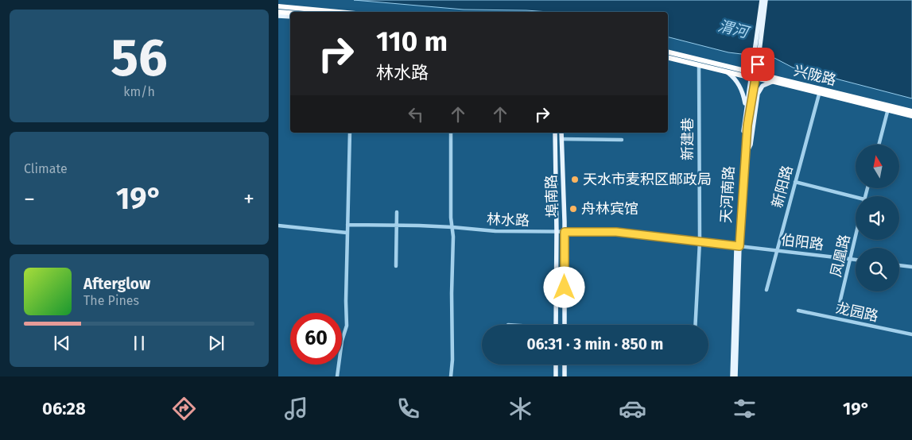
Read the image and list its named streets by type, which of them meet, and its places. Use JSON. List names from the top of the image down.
{
  "streets": {
    "highway": ["兴陇路"],
    "main road": ["天河南路", "埠南路"],
    "street": [
      "新建巷",
      "新阳路",
      "林水路",
      "伯阳路",
      "凤凰路",
      "龙园路"
    ]
  },
  "crossings": [
    ["兴陇路", "新建巷"],
    ["兴陇路", "新阳路"],
    ["兴陇路", "天河南路"],
    ["新建巷", "林水路"],
    ["新阳路", "伯阳路"],
    ["天河南路", "林水路"],
    ["天河南路", "伯阳路"],
    ["埠南路", "林水路"],
    ["林水路", "伯阳路"],
    ["伯阳路", "凤凰路"]
  ],
  "water": ["渭河"],
  "places": ["天水市麦积区邮政局", "舟林宾馆"],
  "north": "top",
  "page": {
    "tile": [
      ["56", "km/h"],
      "Climate"
    ],
    "turn": ["110 m", "林水路"],
    "heat": ["−", "19°", "+"],
    "song": ["Afterglow", "The Pines"],
    "limit": "60",
    "trip": "06:31 · 3 min · 850 m",
    "tabs": ["06:28", "19°"]
  }
}
